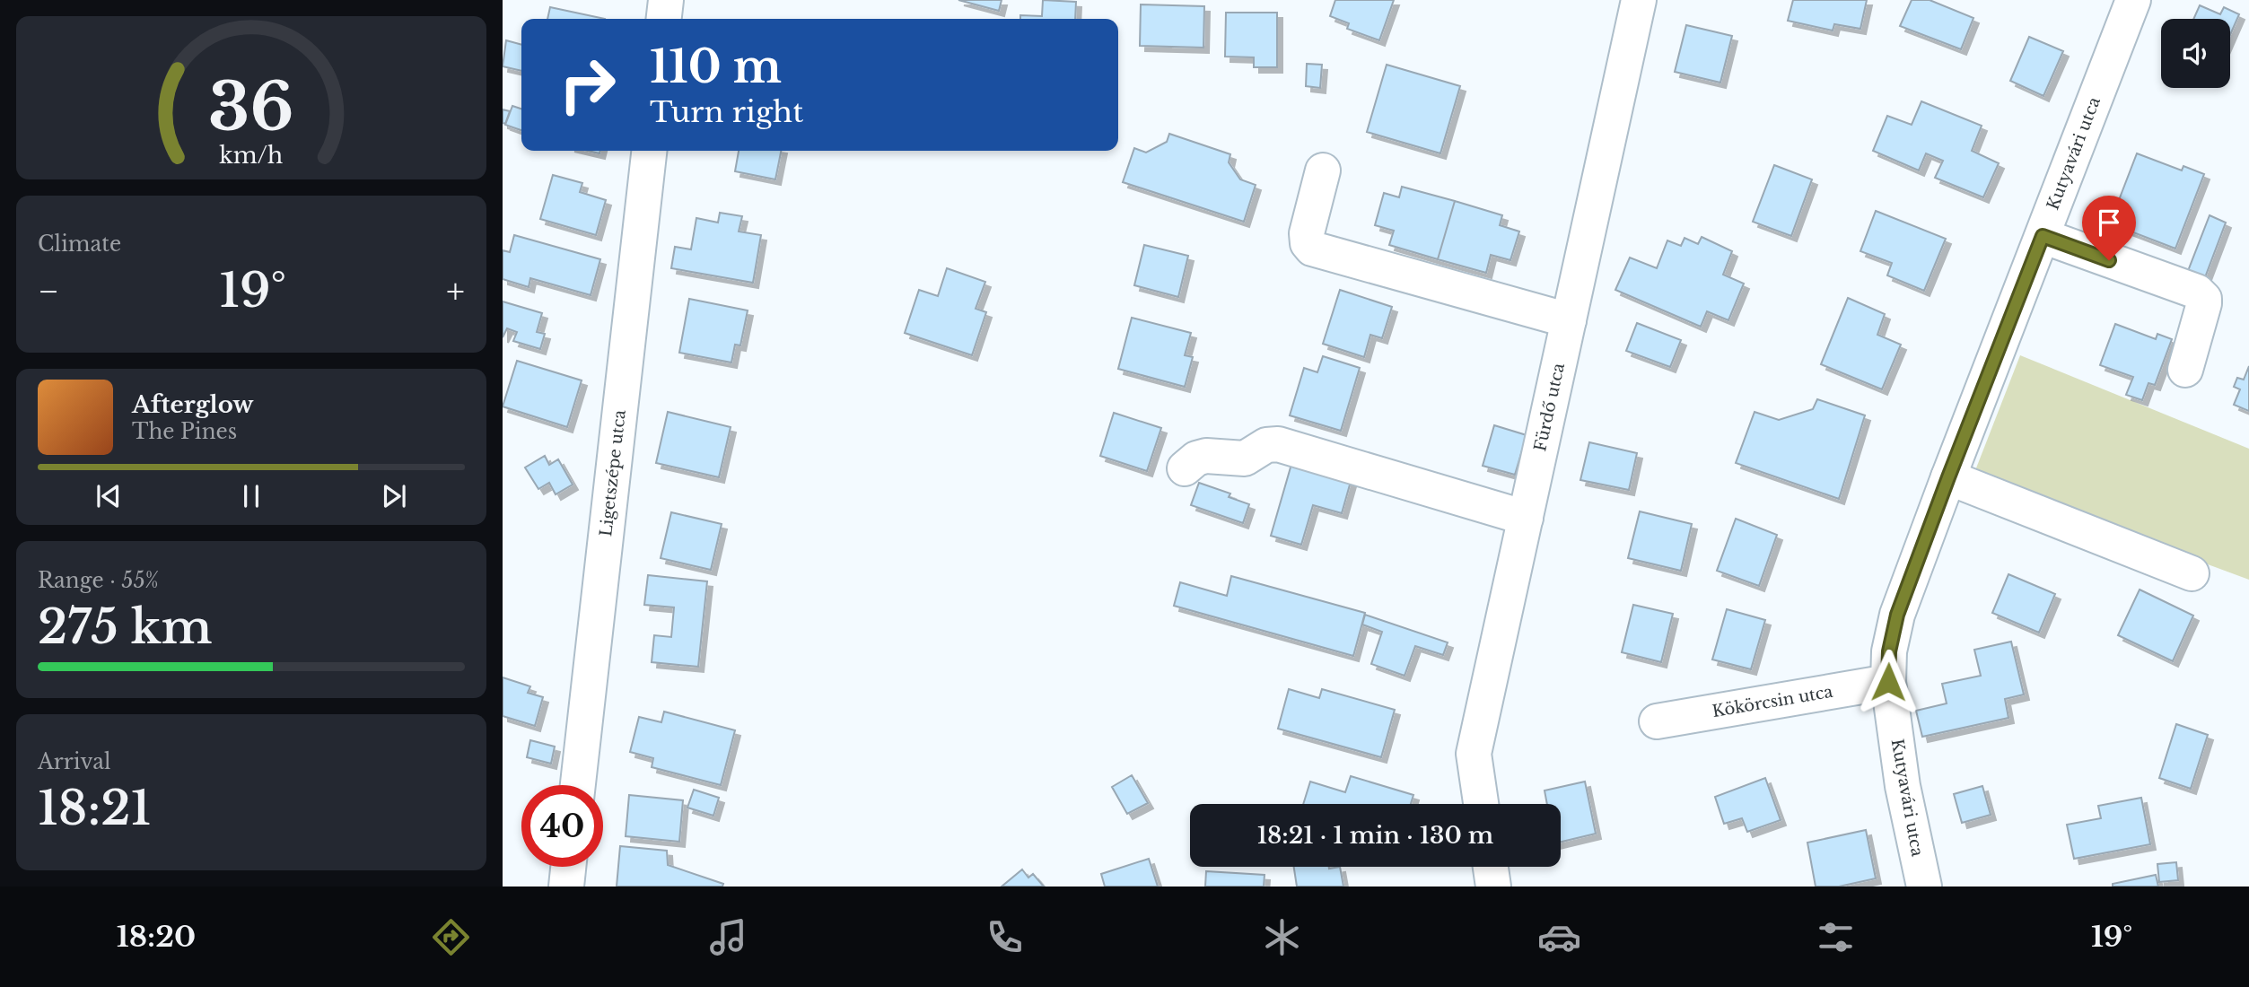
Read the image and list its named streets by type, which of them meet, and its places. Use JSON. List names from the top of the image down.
{
  "streets": {
    "street": [
      "Kutyavári utca",
      "Fürdő utca",
      "Ligetszépe utca",
      "Kökörcsin utca"
    ]
  },
  "crossings": [
    ["Kutyavári utca", "Kökörcsin utca"]
  ],
  "page": {
    "turn": ["110 m", "Turn right"],
    "tile": [
      "Climate",
      ["Range · 55%", "275 km"],
      ["Arrival", "18:21"]
    ],
    "heat": ["−", "19°", "+"],
    "song": ["Afterglow", "The Pines"],
    "limit": "40",
    "trip": "18:21 · 1 min · 130 m",
    "tabs": ["18:20", "19°"],
    "gauge": ["36", "km/h"]
  }
}
